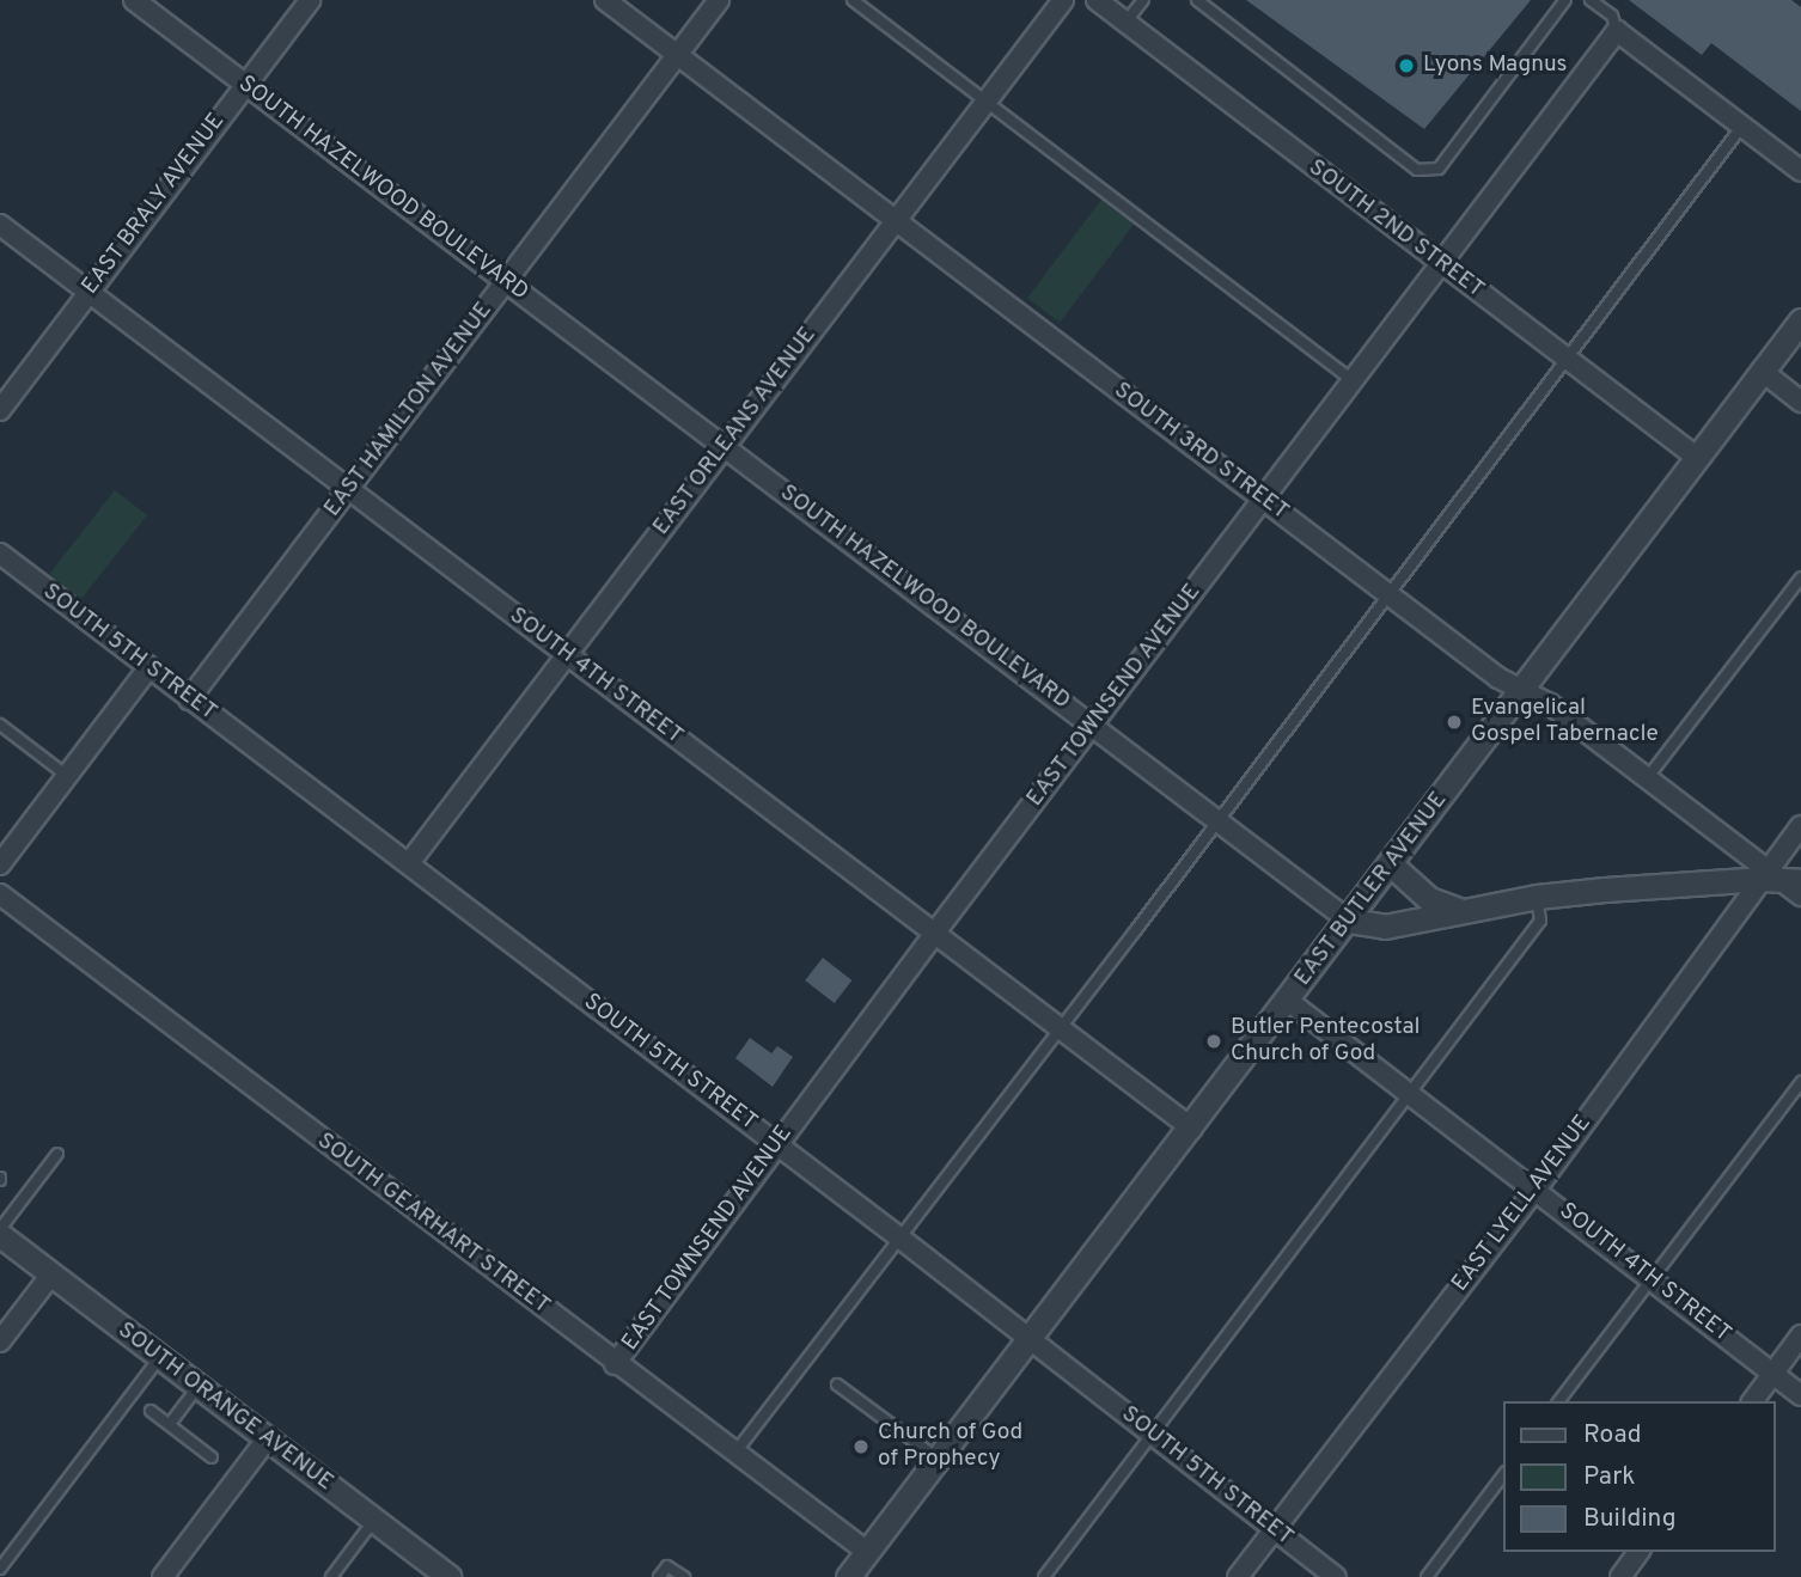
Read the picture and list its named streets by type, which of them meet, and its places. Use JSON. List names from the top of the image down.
{
  "streets": {
    "street": [
      "SOUTH HAZELWOOD BOULEVARD",
      "EAST BRALY AVENUE",
      "SOUTH 2ND STREET",
      "EAST HAMILTON AVENUE",
      "EAST ORLEANS AVENUE",
      "SOUTH 3RD STREET",
      "SOUTH 5TH STREET",
      "SOUTH 4TH STREET",
      "EAST TOWNSEND AVENUE",
      "EAST BUTLER AVENUE",
      "EAST LYELL AVENUE",
      "SOUTH GEARHART STREET",
      "SOUTH ORANGE AVENUE"
    ]
  },
  "crossings": [
    ["SOUTH HAZELWOOD BOULEVARD", "EAST BRALY AVENUE"],
    ["SOUTH HAZELWOOD BOULEVARD", "EAST HAMILTON AVENUE"],
    ["SOUTH HAZELWOOD BOULEVARD", "EAST ORLEANS AVENUE"],
    ["SOUTH HAZELWOOD BOULEVARD", "SOUTH 3RD STREET"],
    ["SOUTH HAZELWOOD BOULEVARD", "EAST TOWNSEND AVENUE"],
    ["SOUTH HAZELWOOD BOULEVARD", "EAST BUTLER AVENUE"],
    ["SOUTH HAZELWOOD BOULEVARD", "EAST LYELL AVENUE"],
    ["EAST BRALY AVENUE", "SOUTH 4TH STREET"],
    ["SOUTH 2ND STREET", "EAST TOWNSEND AVENUE"],
    ["SOUTH 2ND STREET", "EAST BUTLER AVENUE"],
    ["EAST HAMILTON AVENUE", "SOUTH 3RD STREET"],
    ["EAST HAMILTON AVENUE", "SOUTH 5TH STREET"],
    ["EAST HAMILTON AVENUE", "SOUTH 4TH STREET"],
    ["EAST ORLEANS AVENUE", "SOUTH 3RD STREET"],
    ["EAST ORLEANS AVENUE", "SOUTH 5TH STREET"],
    ["EAST ORLEANS AVENUE", "SOUTH 4TH STREET"],
    ["SOUTH 3RD STREET", "EAST TOWNSEND AVENUE"],
    ["SOUTH 3RD STREET", "EAST BUTLER AVENUE"],
    ["SOUTH 3RD STREET", "EAST LYELL AVENUE"],
    ["SOUTH 5TH STREET", "EAST TOWNSEND AVENUE"],
    ["SOUTH 5TH STREET", "EAST BUTLER AVENUE"],
    ["SOUTH 5TH STREET", "EAST LYELL AVENUE"],
    ["SOUTH 4TH STREET", "EAST TOWNSEND AVENUE"],
    ["SOUTH 4TH STREET", "EAST BUTLER AVENUE"],
    ["SOUTH 4TH STREET", "EAST LYELL AVENUE"],
    ["EAST TOWNSEND AVENUE", "SOUTH GEARHART STREET"],
    ["EAST BUTLER AVENUE", "SOUTH GEARHART STREET"]
  ],
  "places": [
    "Lyons Magnus",
    "Evangelical Gospel Tabernacle",
    "Butler Pentecostal Church of God",
    "Church of God of Prophecy"
  ],
  "legend": ["Road", "Park", "Building"]
}
